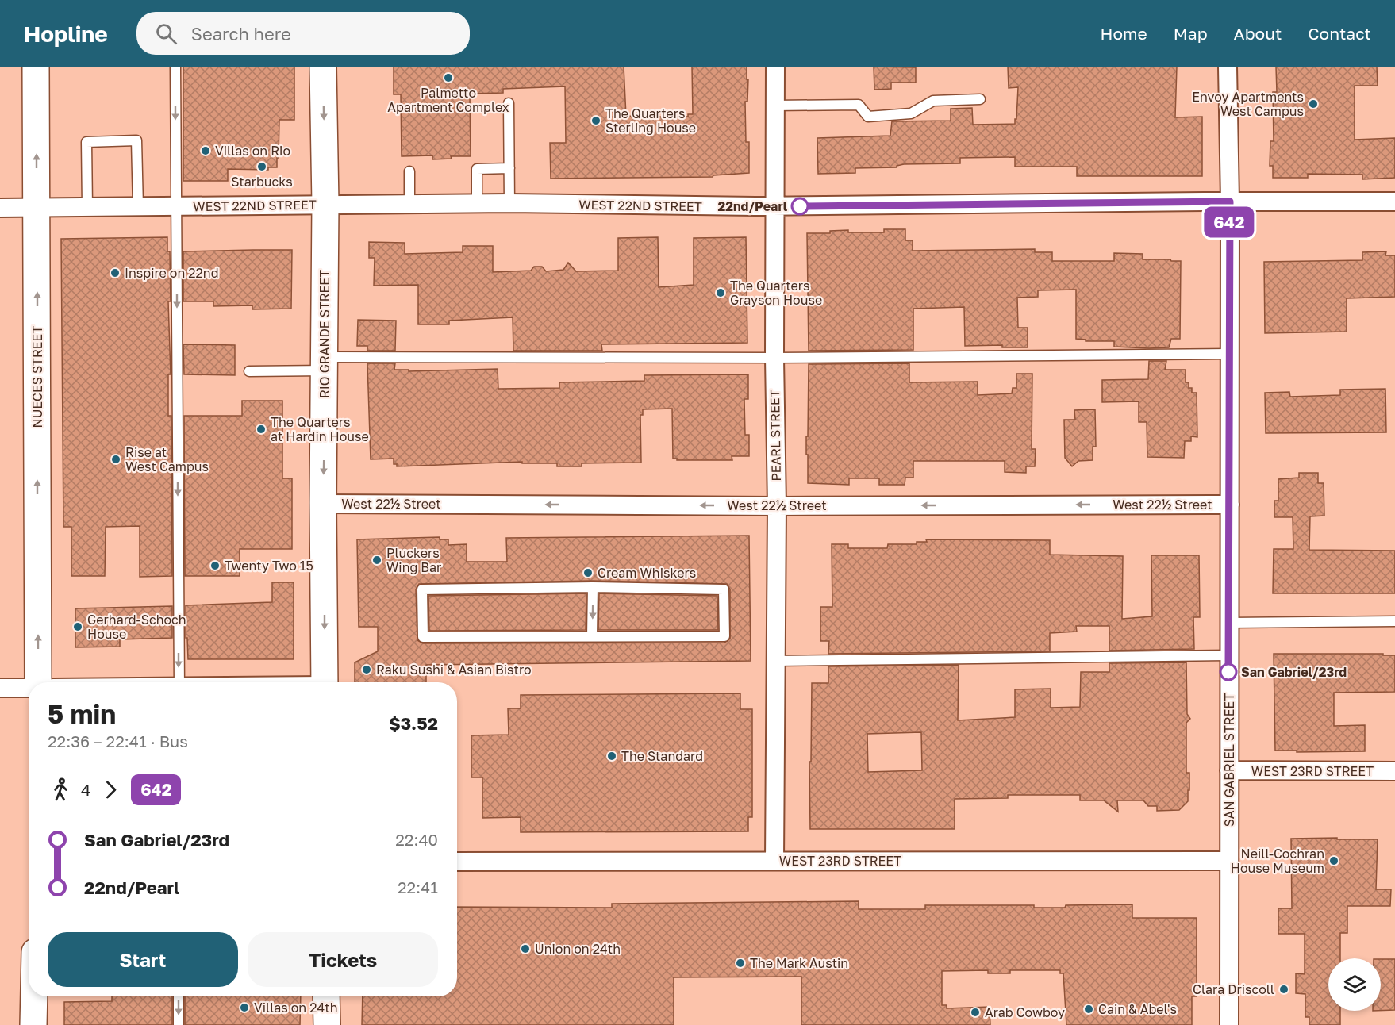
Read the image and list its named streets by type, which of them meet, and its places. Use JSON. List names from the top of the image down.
{
  "streets": {
    "street": [
      "WEST 22ND STREET",
      "RIO GRANDE STREET",
      "NUECES STREET",
      "PEARL STREET",
      "West 22½ Street",
      "SAN GABRIEL STREET",
      "WEST 23RD STREET"
    ]
  },
  "crossings": [
    ["WEST 22ND STREET", "RIO GRANDE STREET"],
    ["WEST 22ND STREET", "NUECES STREET"],
    ["WEST 22ND STREET", "PEARL STREET"],
    ["WEST 22ND STREET", "SAN GABRIEL STREET"],
    ["RIO GRANDE STREET", "West 22½ Street"],
    ["PEARL STREET", "West 22½ Street"],
    ["PEARL STREET", "WEST 23RD STREET"],
    ["West 22½ Street", "SAN GABRIEL STREET"],
    ["SAN GABRIEL STREET", "WEST 23RD STREET"]
  ],
  "one_way": ["RIO GRANDE STREET", "NUECES STREET", "West 22½ Street"],
  "places": [
    "Palmetto Apartment Complex",
    "Envoy Apartments West Campus",
    "The Quarters Sterling House",
    "Villas on Rio",
    "Starbucks",
    "22nd/Pearl",
    "Inspire on 22nd",
    "The Quarters Grayson House",
    "The Quarters at Hardin House",
    "Rise at West Campus",
    "Pluckers Wing Bar",
    "Twenty Two 15",
    "Cream Whiskers",
    "Gerhard-Schoch House",
    "Raku Sushi & Asian Bistro",
    "San Gabriel/23rd",
    "The Standard",
    "Neill-Cochran House Museum",
    "Union on 24th",
    "The Mark Austin",
    "Clara Driscoll",
    "Villas on 24th",
    "Cain & Abel's",
    "Arab Cowboy"
  ],
  "lines": ["bus line 642"],
  "page": {
    "header": "Hopline",
    "search": "Search here",
    "nav": [
      "Home",
      "Map",
      "About",
      "Contact"
    ],
    "on_map": "642",
    "heading": ["5 min", "22:36 – 22:41 · Bus", "$3.52"],
    "legs": ["4", "642"],
    "list": [
      {
        "name": "San Gabriel/23rd",
        "value": "22:40"
      },
      {
        "name": "22nd/Pearl",
        "value": "22:41"
      }
    ],
    "buttons": ["Start", "Tickets"]
  }
}
